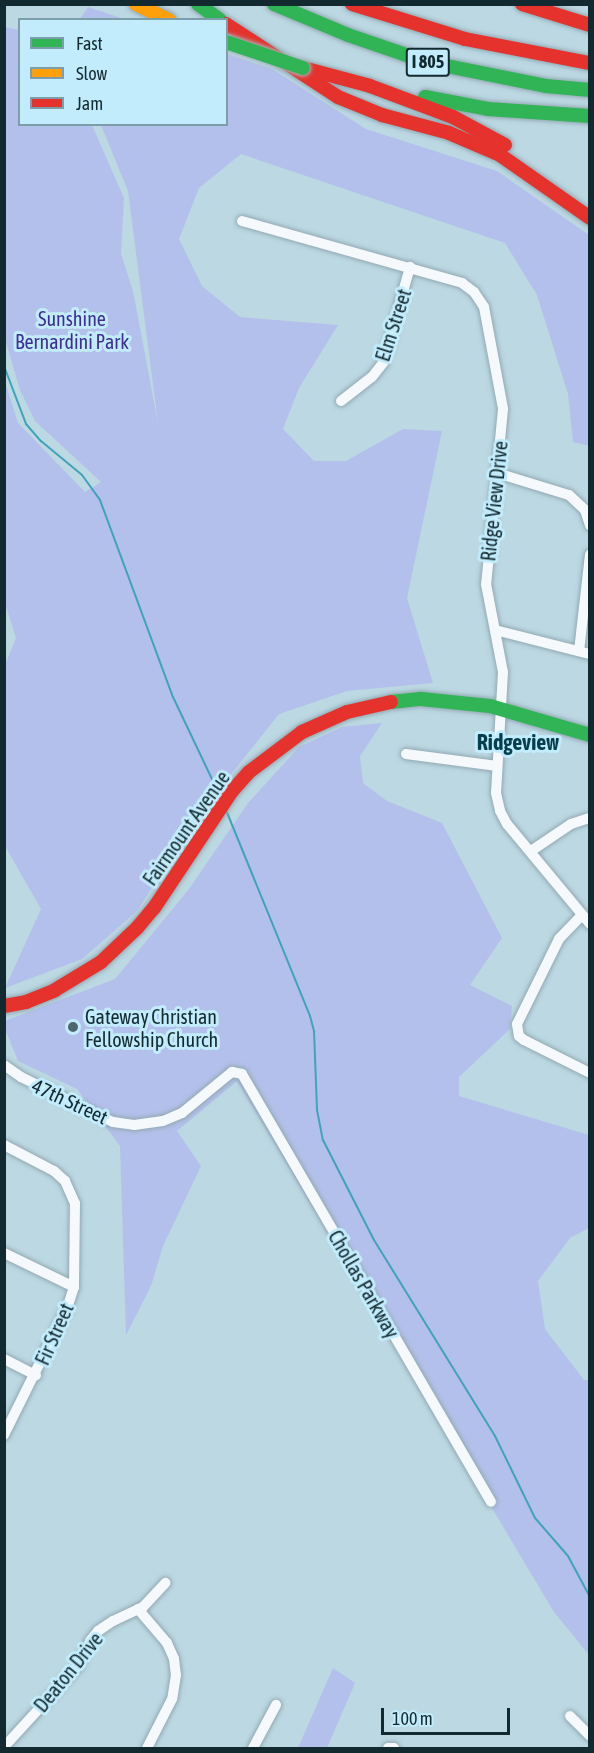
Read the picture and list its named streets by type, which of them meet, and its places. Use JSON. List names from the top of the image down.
{
  "streets": {
    "main road": ["I 805", "Fairmount Avenue"],
    "street": [
      "Elm Street",
      "Ridge View Drive",
      "47th Street",
      "Chollas Parkway",
      "Fir Street",
      "Deaton Drive"
    ]
  },
  "crossings": [
    ["Elm Street", "Ridge View Drive"],
    ["Ridge View Drive", "Fairmount Avenue"],
    ["47th Street", "Chollas Parkway"]
  ],
  "districts": ["Ridgeview"],
  "parks": ["Sunshine Bernardini Park"],
  "places": ["Gateway Christian Fellowship Church"],
  "legend": ["Fast", "Slow", "Jam"],
  "scale_bar": "100 m"
}
